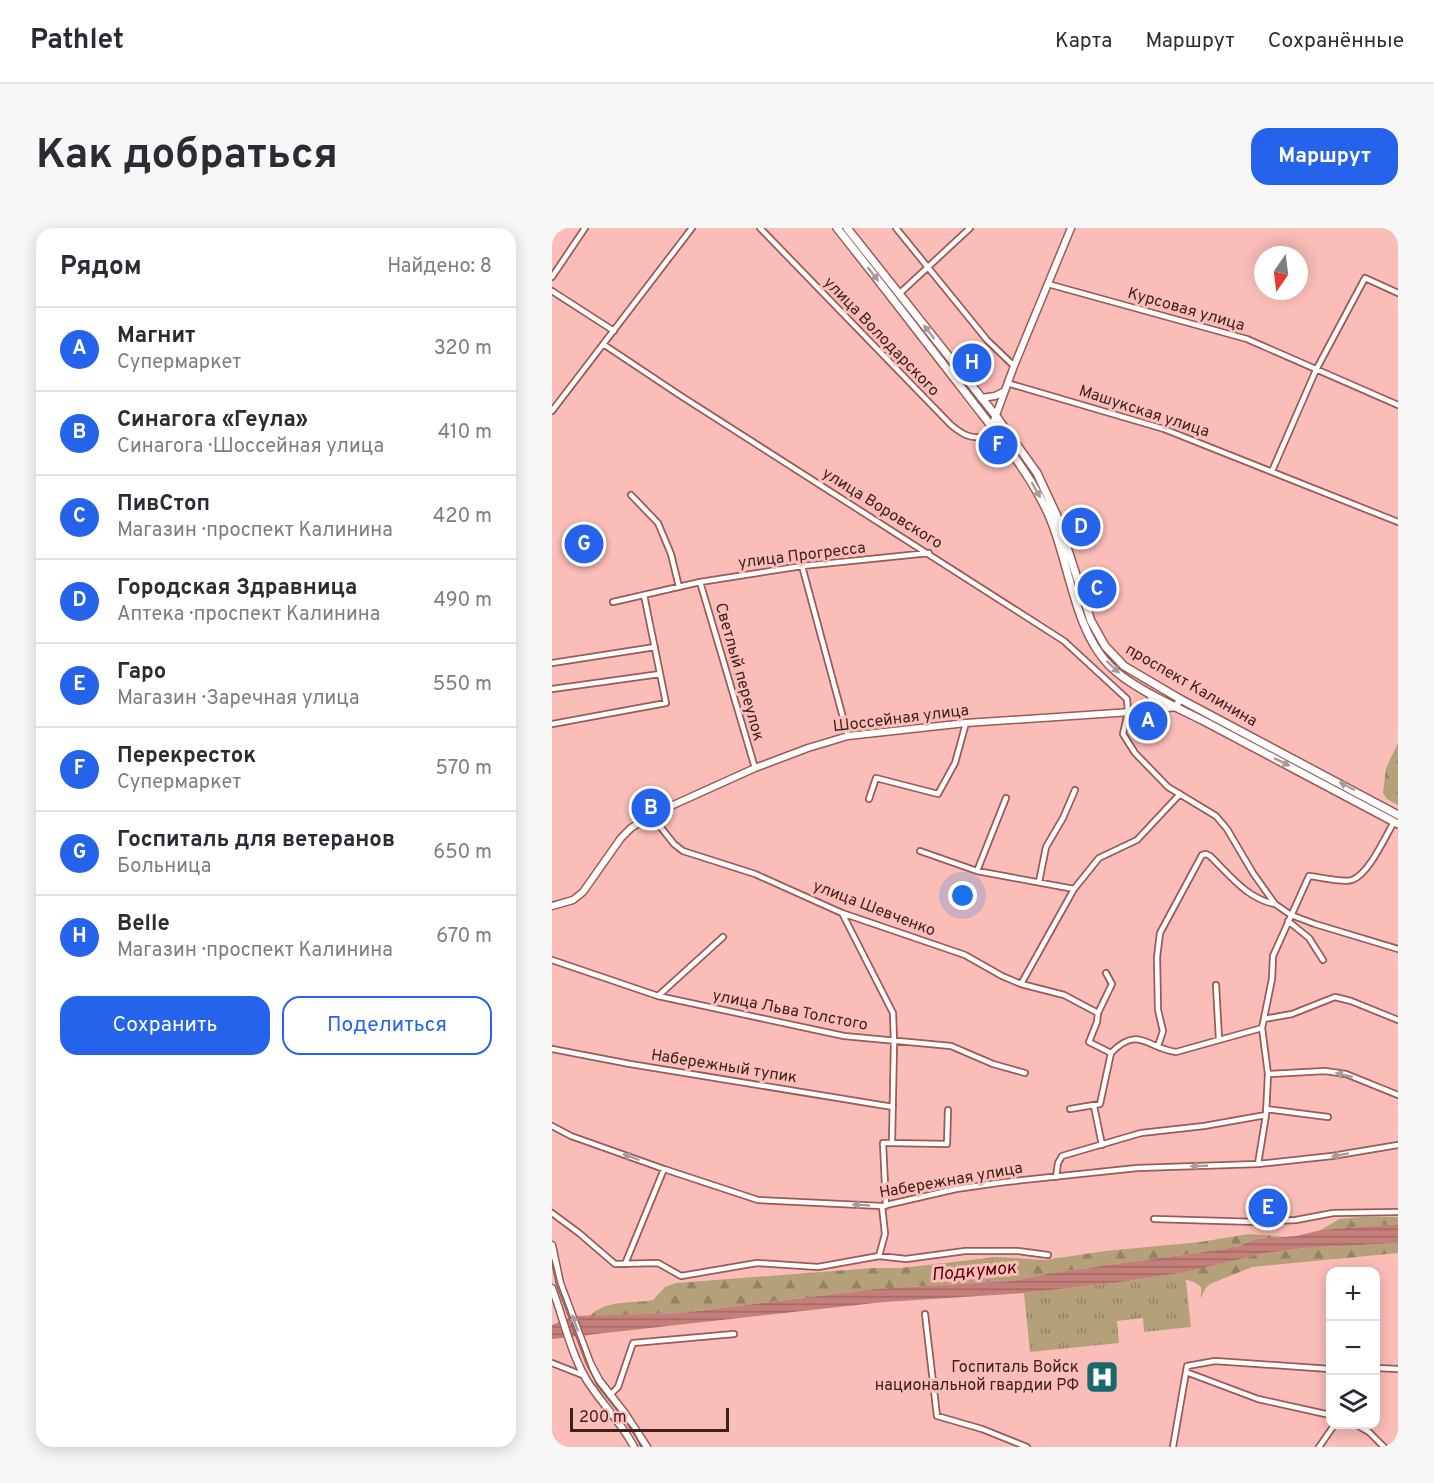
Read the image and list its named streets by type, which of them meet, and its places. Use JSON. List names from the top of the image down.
{
  "streets": {
    "main road": ["проспект Калинина", "Шоссейная улица"],
    "street": [
      "Курсовая улица",
      "улица Володарского",
      "Машукская улица",
      "улица Воровского",
      "улица Прогресса",
      "Светлый переулок",
      "улица Шевченко",
      "улица Льва Толстого",
      "Набережный тупик",
      "Набережная улица"
    ]
  },
  "crossings": [
    ["улица Володарского", "проспект Калинина"],
    ["улица Воровского", "улица Прогресса"],
    ["улица Воровского", "Шоссейная улица"],
    ["улица Прогресса", "Светлый переулок"],
    ["Светлый переулок", "Шоссейная улица"],
    ["проспект Калинина", "Шоссейная улица"],
    ["Шоссейная улица", "улица Шевченко"]
  ],
  "one_way": ["Набережная улица"],
  "water": ["Подкумок"],
  "places": {
    "hospital": ["Госпиталь Войск национальной гвардии РФ"]
  },
  "scale_bar": "200 m",
  "north": "bottom",
  "page": {
    "header": "Pathlet",
    "nav": ["Карта", "Маршрут", "Сохранённые"],
    "buttons": [
      "Маршрут",
      ["Сохранить", "Поделиться"]
    ],
    "title": "Как добраться",
    "heading": ["Рядом", "Найдено: 8"],
    "list": [
      {
        "mark": "A",
        "name": "Магнит",
        "note": "Супермаркет",
        "value": "320 m"
      },
      {
        "mark": "B",
        "name": "Синагога «Геула»",
        "note": "Синагога · Шоссейная улица",
        "value": "410 m"
      },
      {
        "mark": "C",
        "name": "ПивСтоп",
        "note": "Магазин · проспект Калинина",
        "value": "420 m"
      },
      {
        "mark": "D",
        "name": "Городская Здравница",
        "note": "Аптека · проспект Калинина",
        "value": "490 m"
      },
      {
        "mark": "E",
        "name": "Гаро",
        "note": "Магазин · Заречная улица",
        "value": "550 m"
      },
      {
        "mark": "F",
        "name": "Перекресток",
        "note": "Супермаркет",
        "value": "570 m"
      },
      {
        "mark": "G",
        "name": "Госпиталь для ветеранов",
        "note": "Больница",
        "value": "650 m"
      },
      {
        "mark": "H",
        "name": "Belle",
        "note": "Магазин · проспект Калинина",
        "value": "670 m"
      }
    ],
    "pins": [
      "H",
      "F",
      "D",
      "G",
      "C",
      "A",
      "B",
      "E"
    ],
    "map_buttons": ["+", "−"],
    "scale": "200 m"
  }
}
